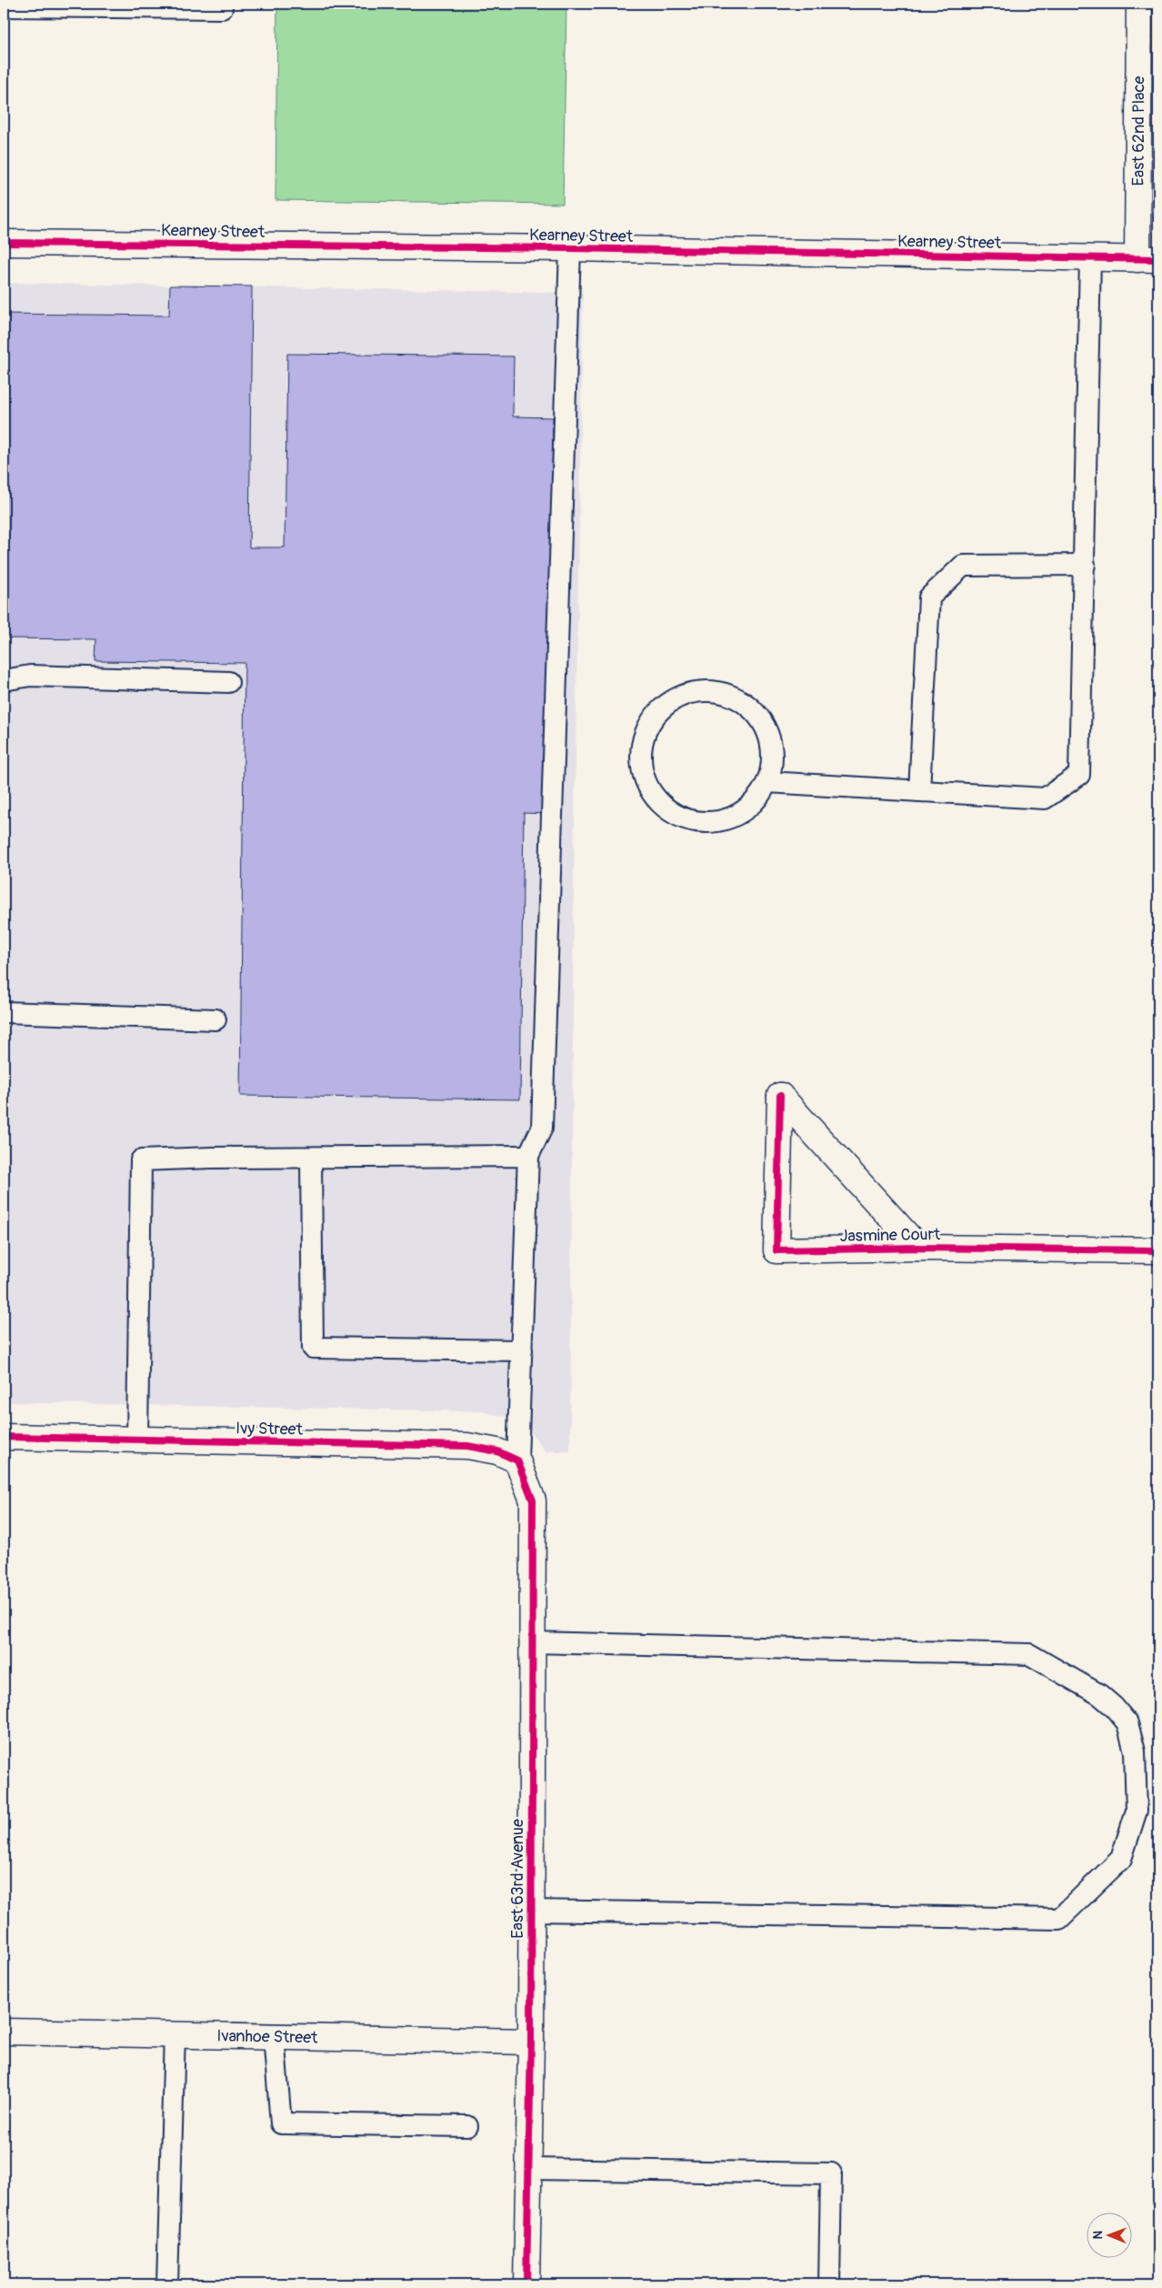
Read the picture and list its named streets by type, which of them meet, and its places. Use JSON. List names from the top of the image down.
{
  "streets": {
    "street": [
      "East 62nd Place",
      "Kearney Street",
      "Jasmine Court",
      "Ivy Street",
      "East 63rd Avenue",
      "Ivanhoe Street"
    ]
  },
  "crossings": [
    ["East 62nd Place", "Kearney Street"],
    ["Ivy Street", "East 63rd Avenue"],
    ["East 63rd Avenue", "Ivanhoe Street"]
  ],
  "north": "left"
}
